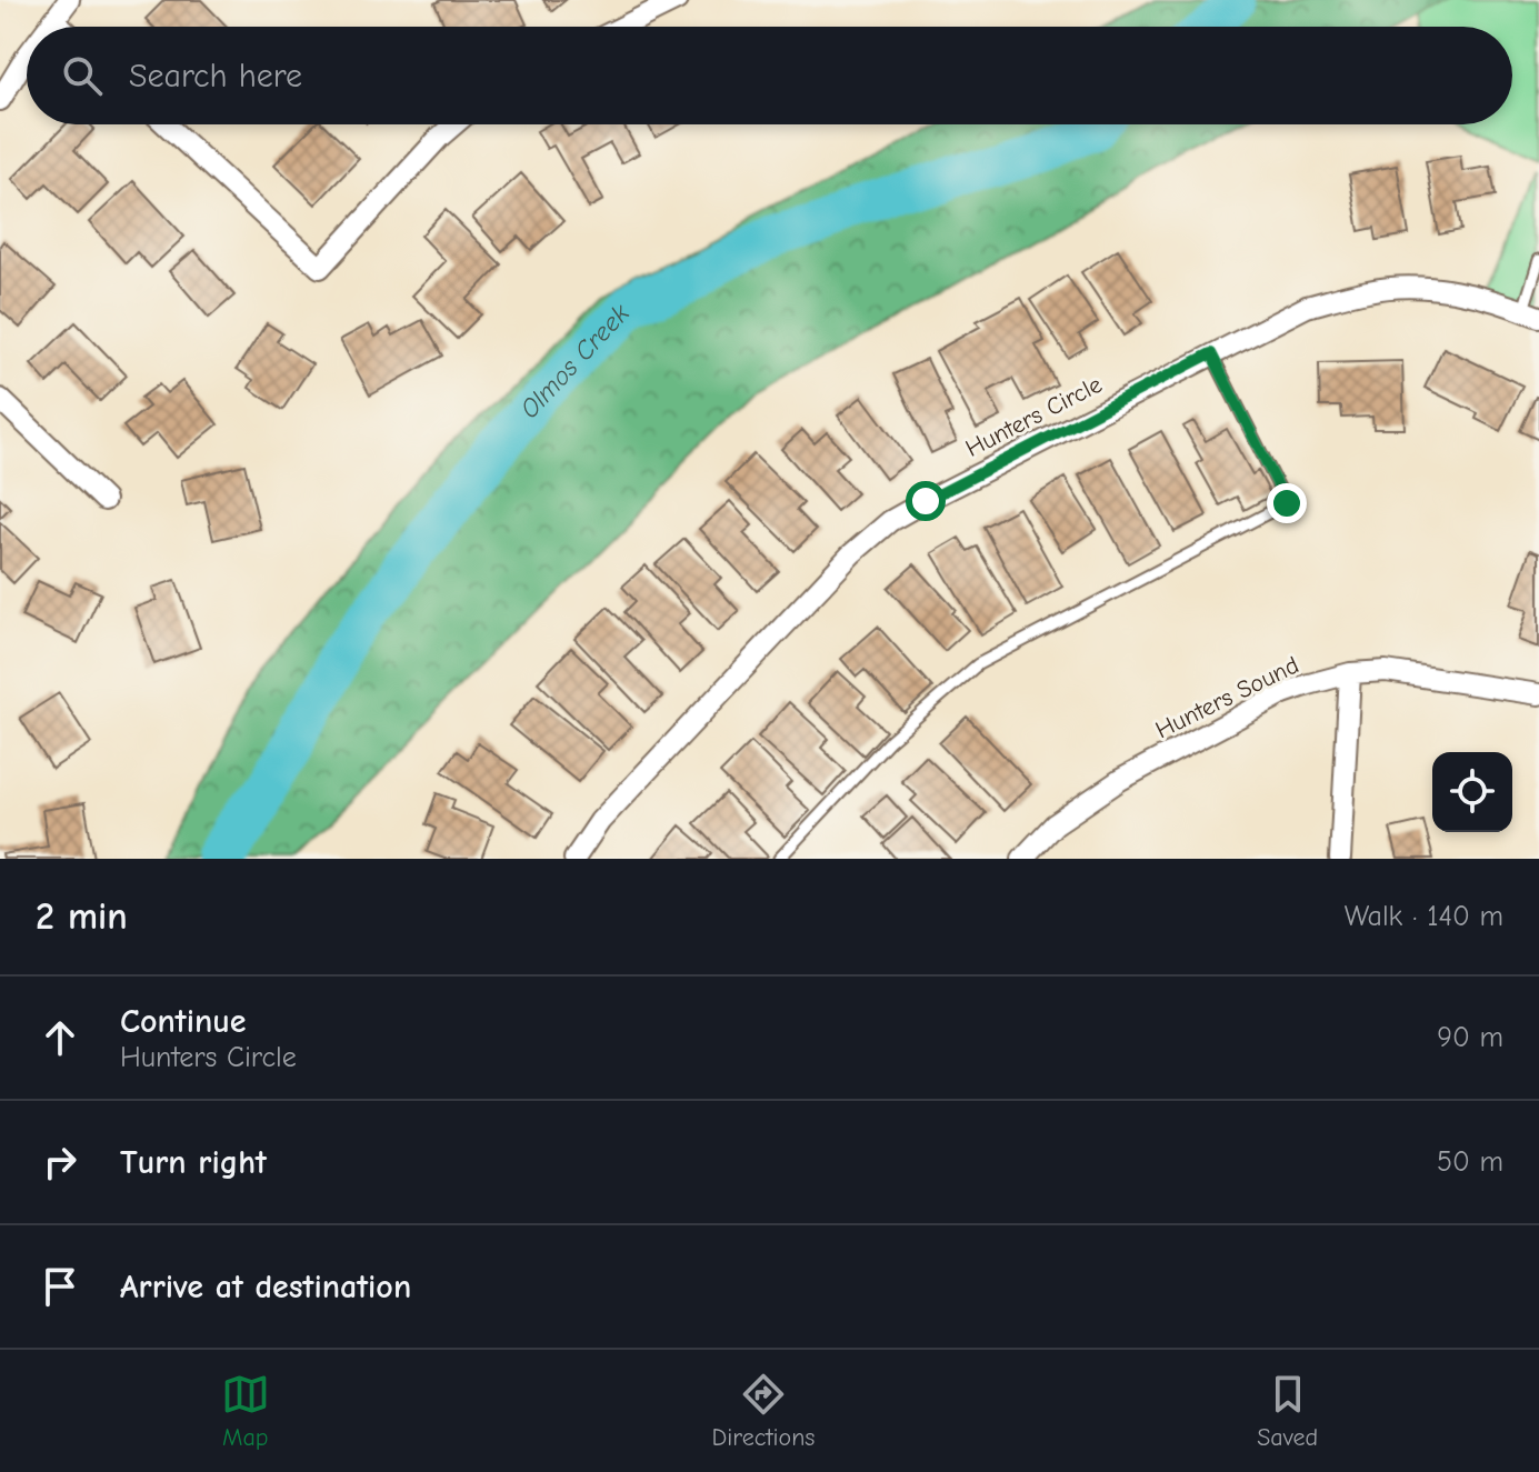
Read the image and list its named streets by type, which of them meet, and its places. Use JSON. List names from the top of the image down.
{
  "streets": {
    "street": ["Hunters Circle", "Hunters Sound"]
  },
  "water": ["Olmos Creek"],
  "page": {
    "search": "Search here",
    "heading": ["2 min", "Walk · 140 m"],
    "list": [
      ["Continue", "Hunters Circle", "90 m"],
      ["Turn right", "50 m"],
      "Arrive at destination"
    ],
    "nav": ["Map", "Directions", "Saved"]
  }
}
